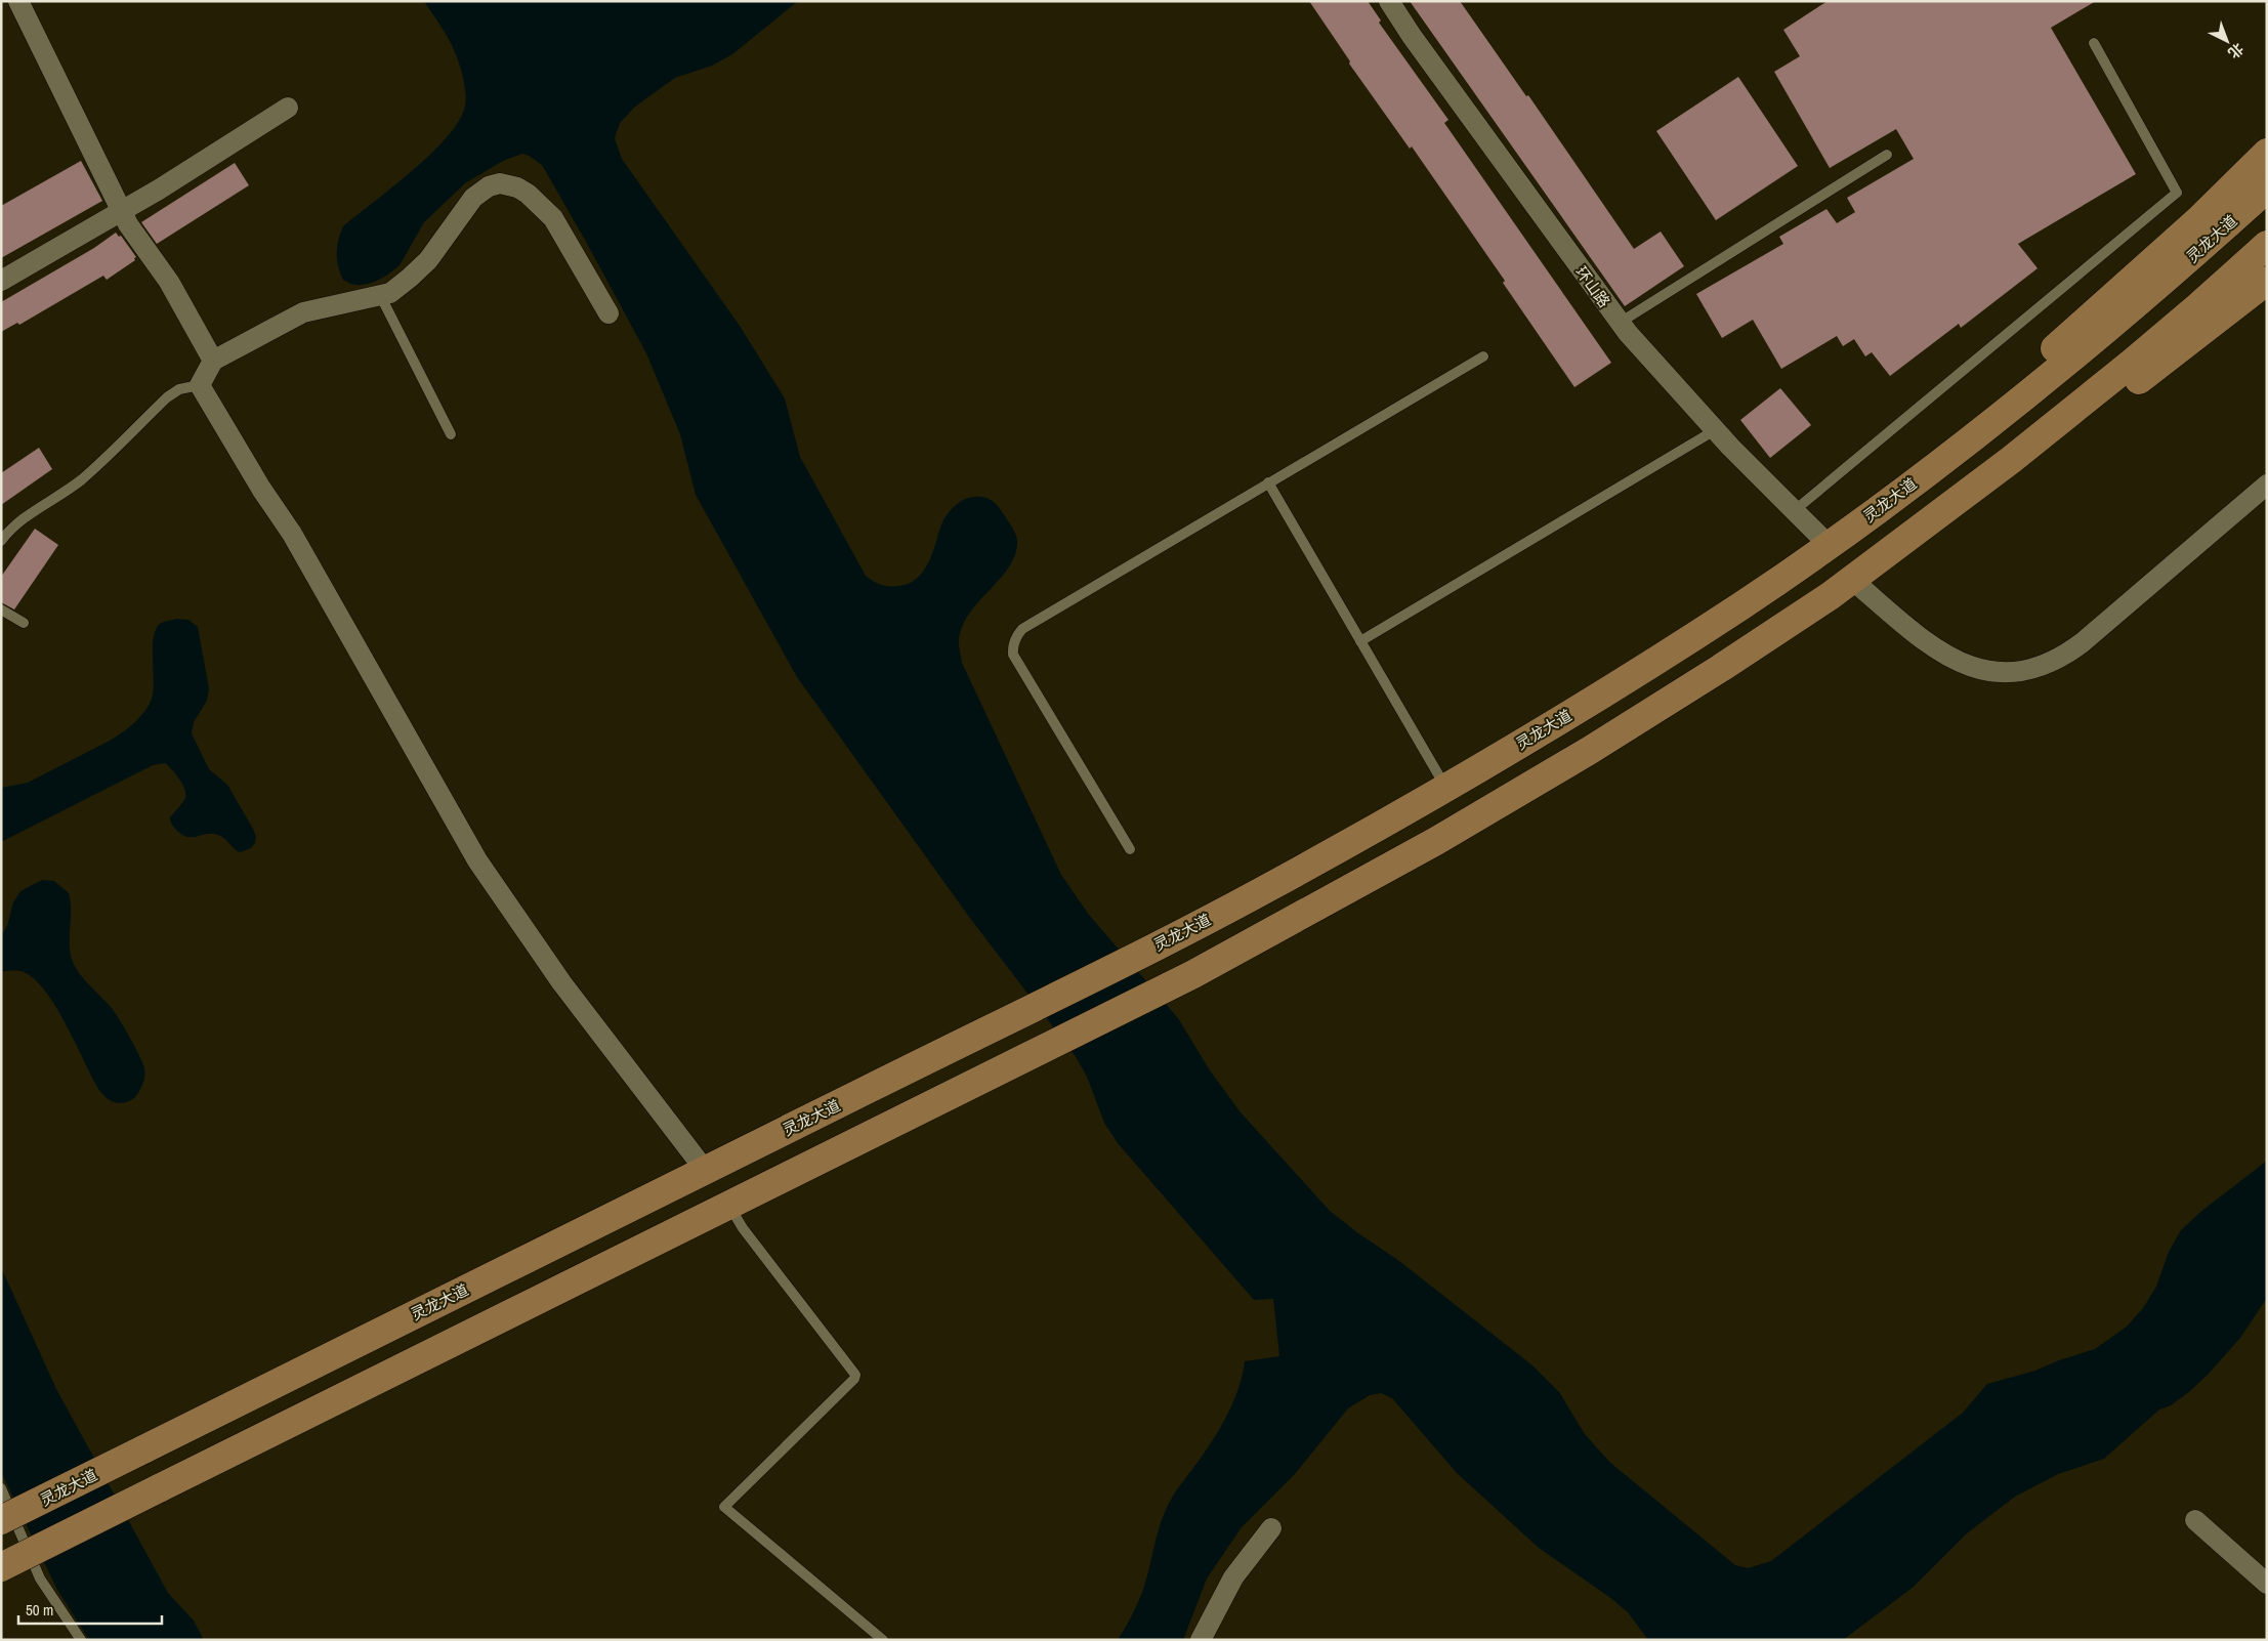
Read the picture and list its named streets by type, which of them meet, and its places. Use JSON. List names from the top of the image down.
{
  "streets": {
    "main road": ["灵龙大道"],
    "street": ["环山路"]
  },
  "crossings": [
    ["灵龙大道", "环山路"]
  ],
  "scale_bar": "50 m",
  "north": "bottom right"
}
